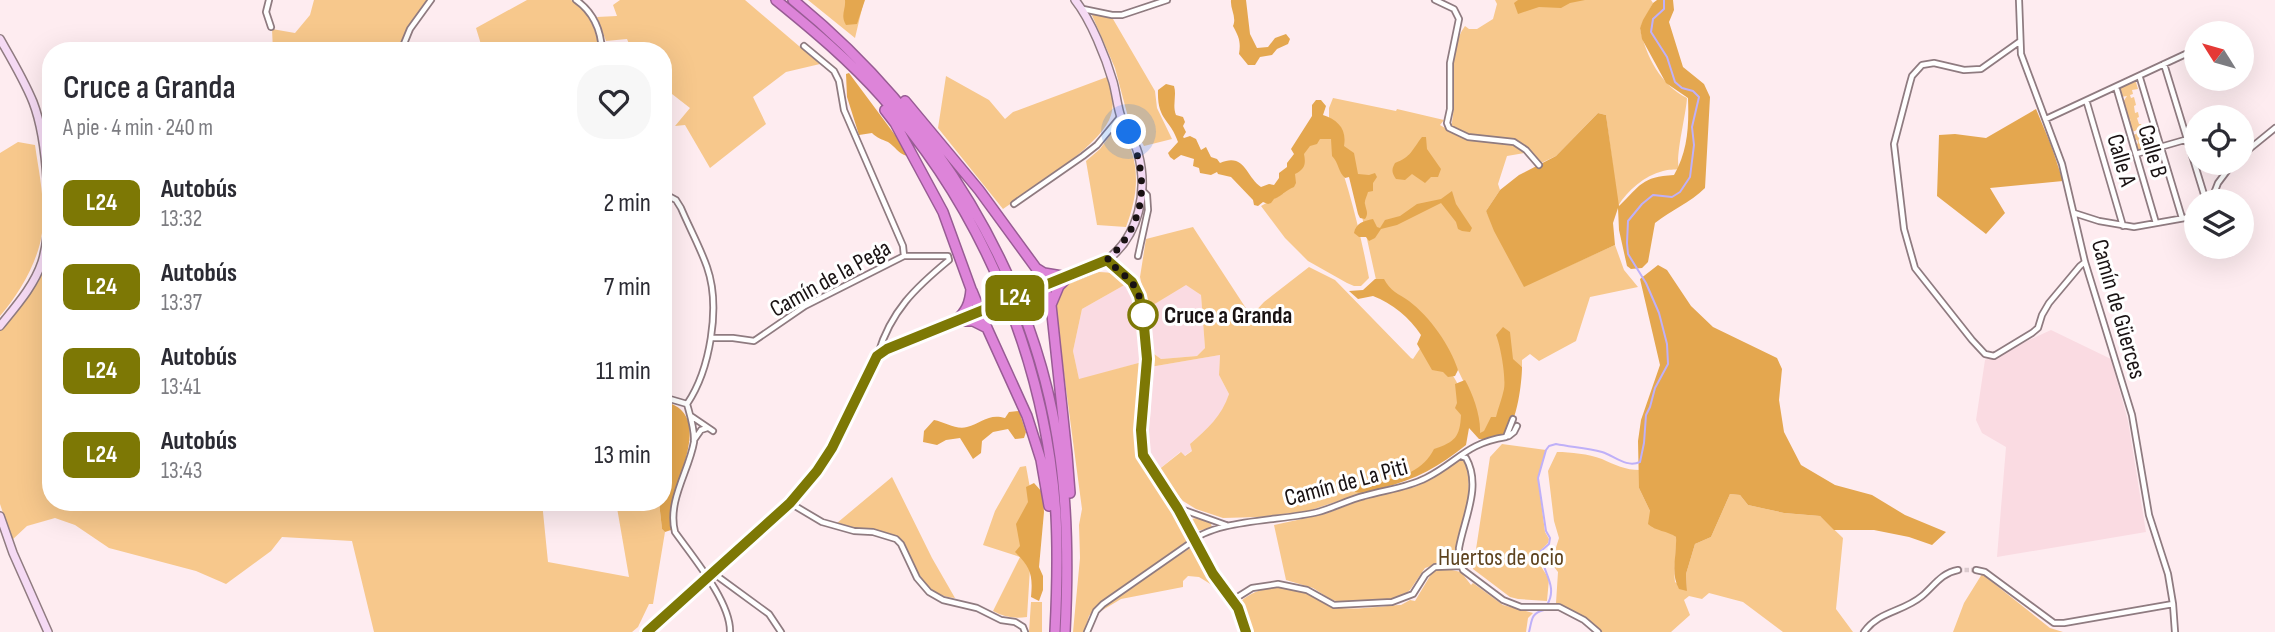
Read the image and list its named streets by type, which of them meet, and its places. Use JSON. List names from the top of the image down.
{
  "streets": {
    "street": [
      "Calle B",
      "Calle A",
      "Camín de la Pega",
      "Camín de Güerces",
      "Camín de La Piti"
    ]
  },
  "parks": ["Huertos de ocio"],
  "places": ["Cruce a Granda"],
  "lines": ["bus line L24"],
  "north": "top left",
  "page": {
    "on_map": "L24",
    "heading": ["Cruce a Granda", "A pie · 4 min · 240 m"],
    "list": [
      {
        "mark": "L24",
        "name": "Autobús",
        "note": "13:32",
        "value": "2 min"
      },
      {
        "mark": "L24",
        "name": "Autobús",
        "note": "13:37",
        "value": "7 min"
      },
      {
        "mark": "L24",
        "name": "Autobús",
        "note": "13:41",
        "value": "11 min"
      },
      {
        "mark": "L24",
        "name": "Autobús",
        "note": "13:43",
        "value": "13 min"
      }
    ]
  }
}
